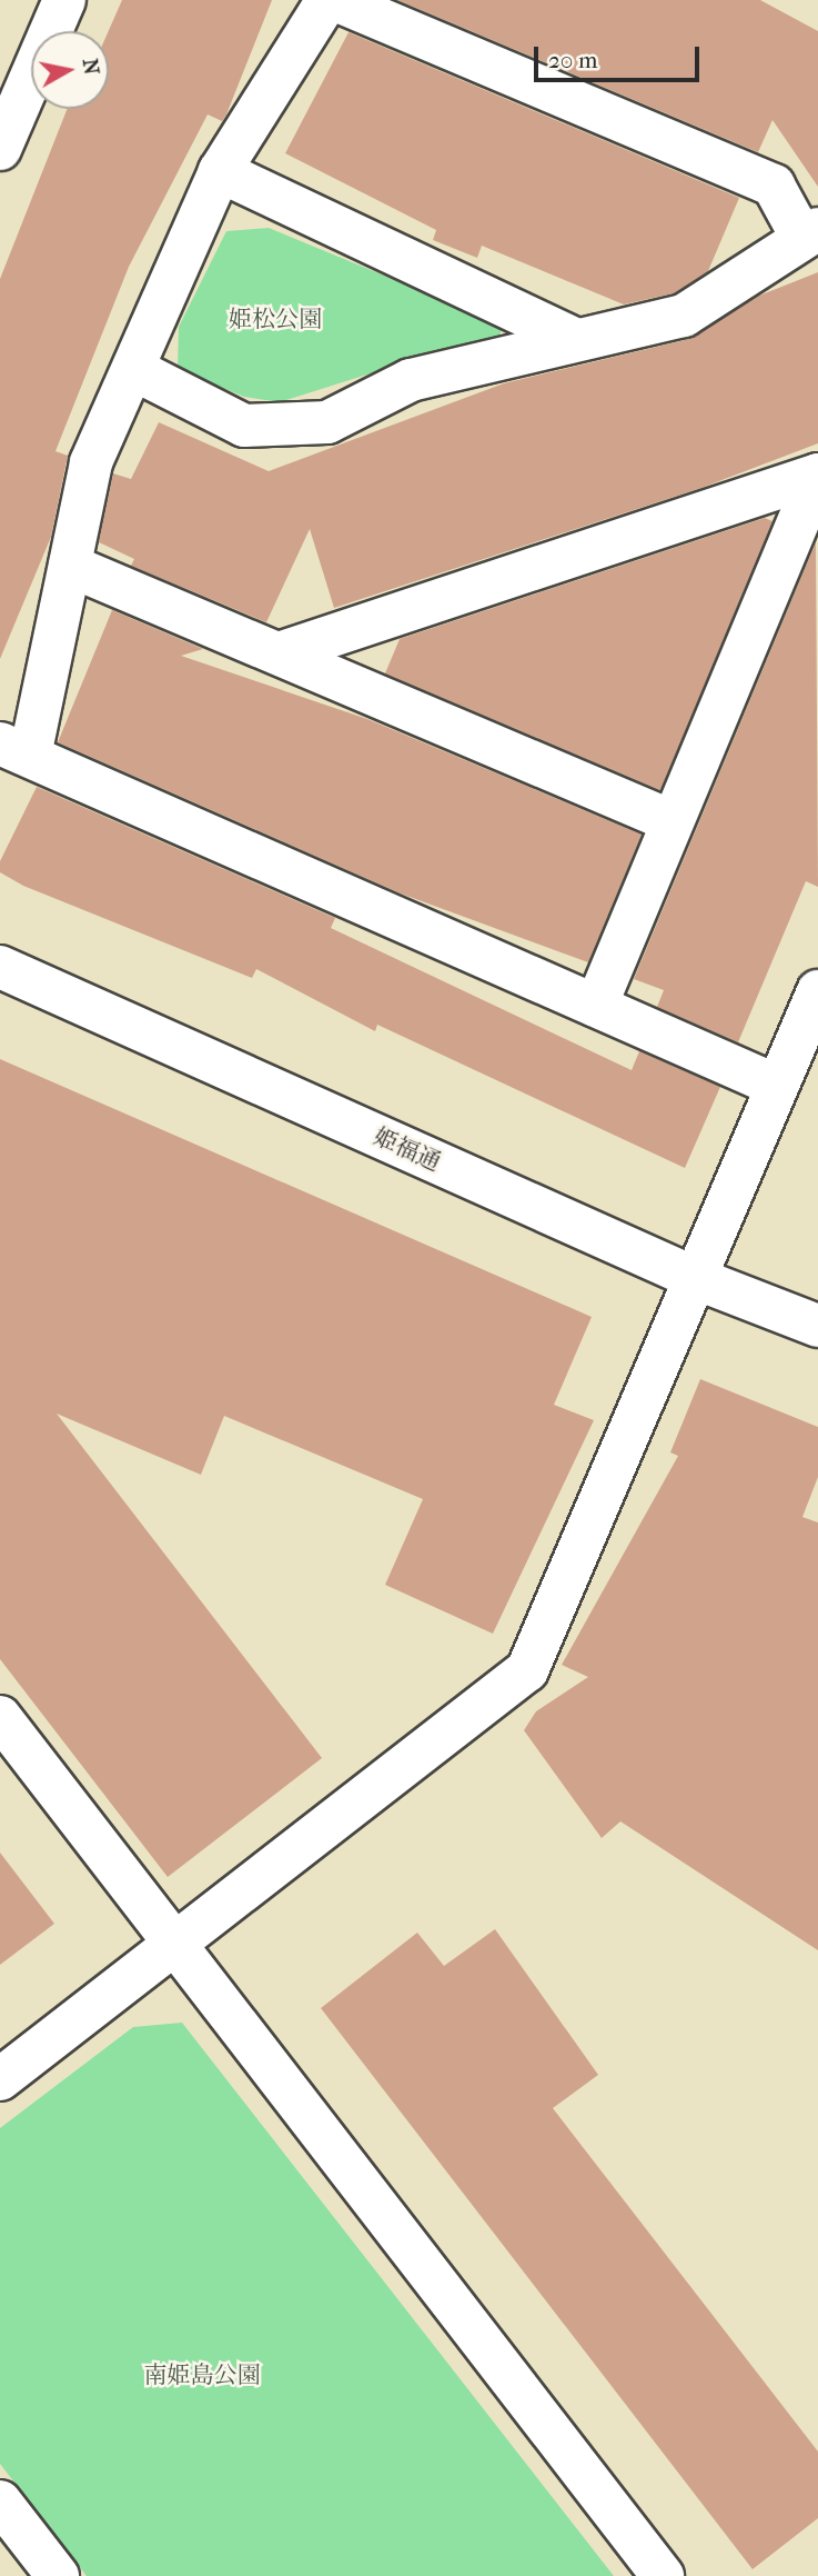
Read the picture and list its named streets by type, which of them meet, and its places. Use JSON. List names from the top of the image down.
{
  "streets": {
    "street": ["姫福通"]
  },
  "parks": ["姫松公園", "南姫島公園"],
  "scale_bar": "20 m",
  "north": "right"
}
